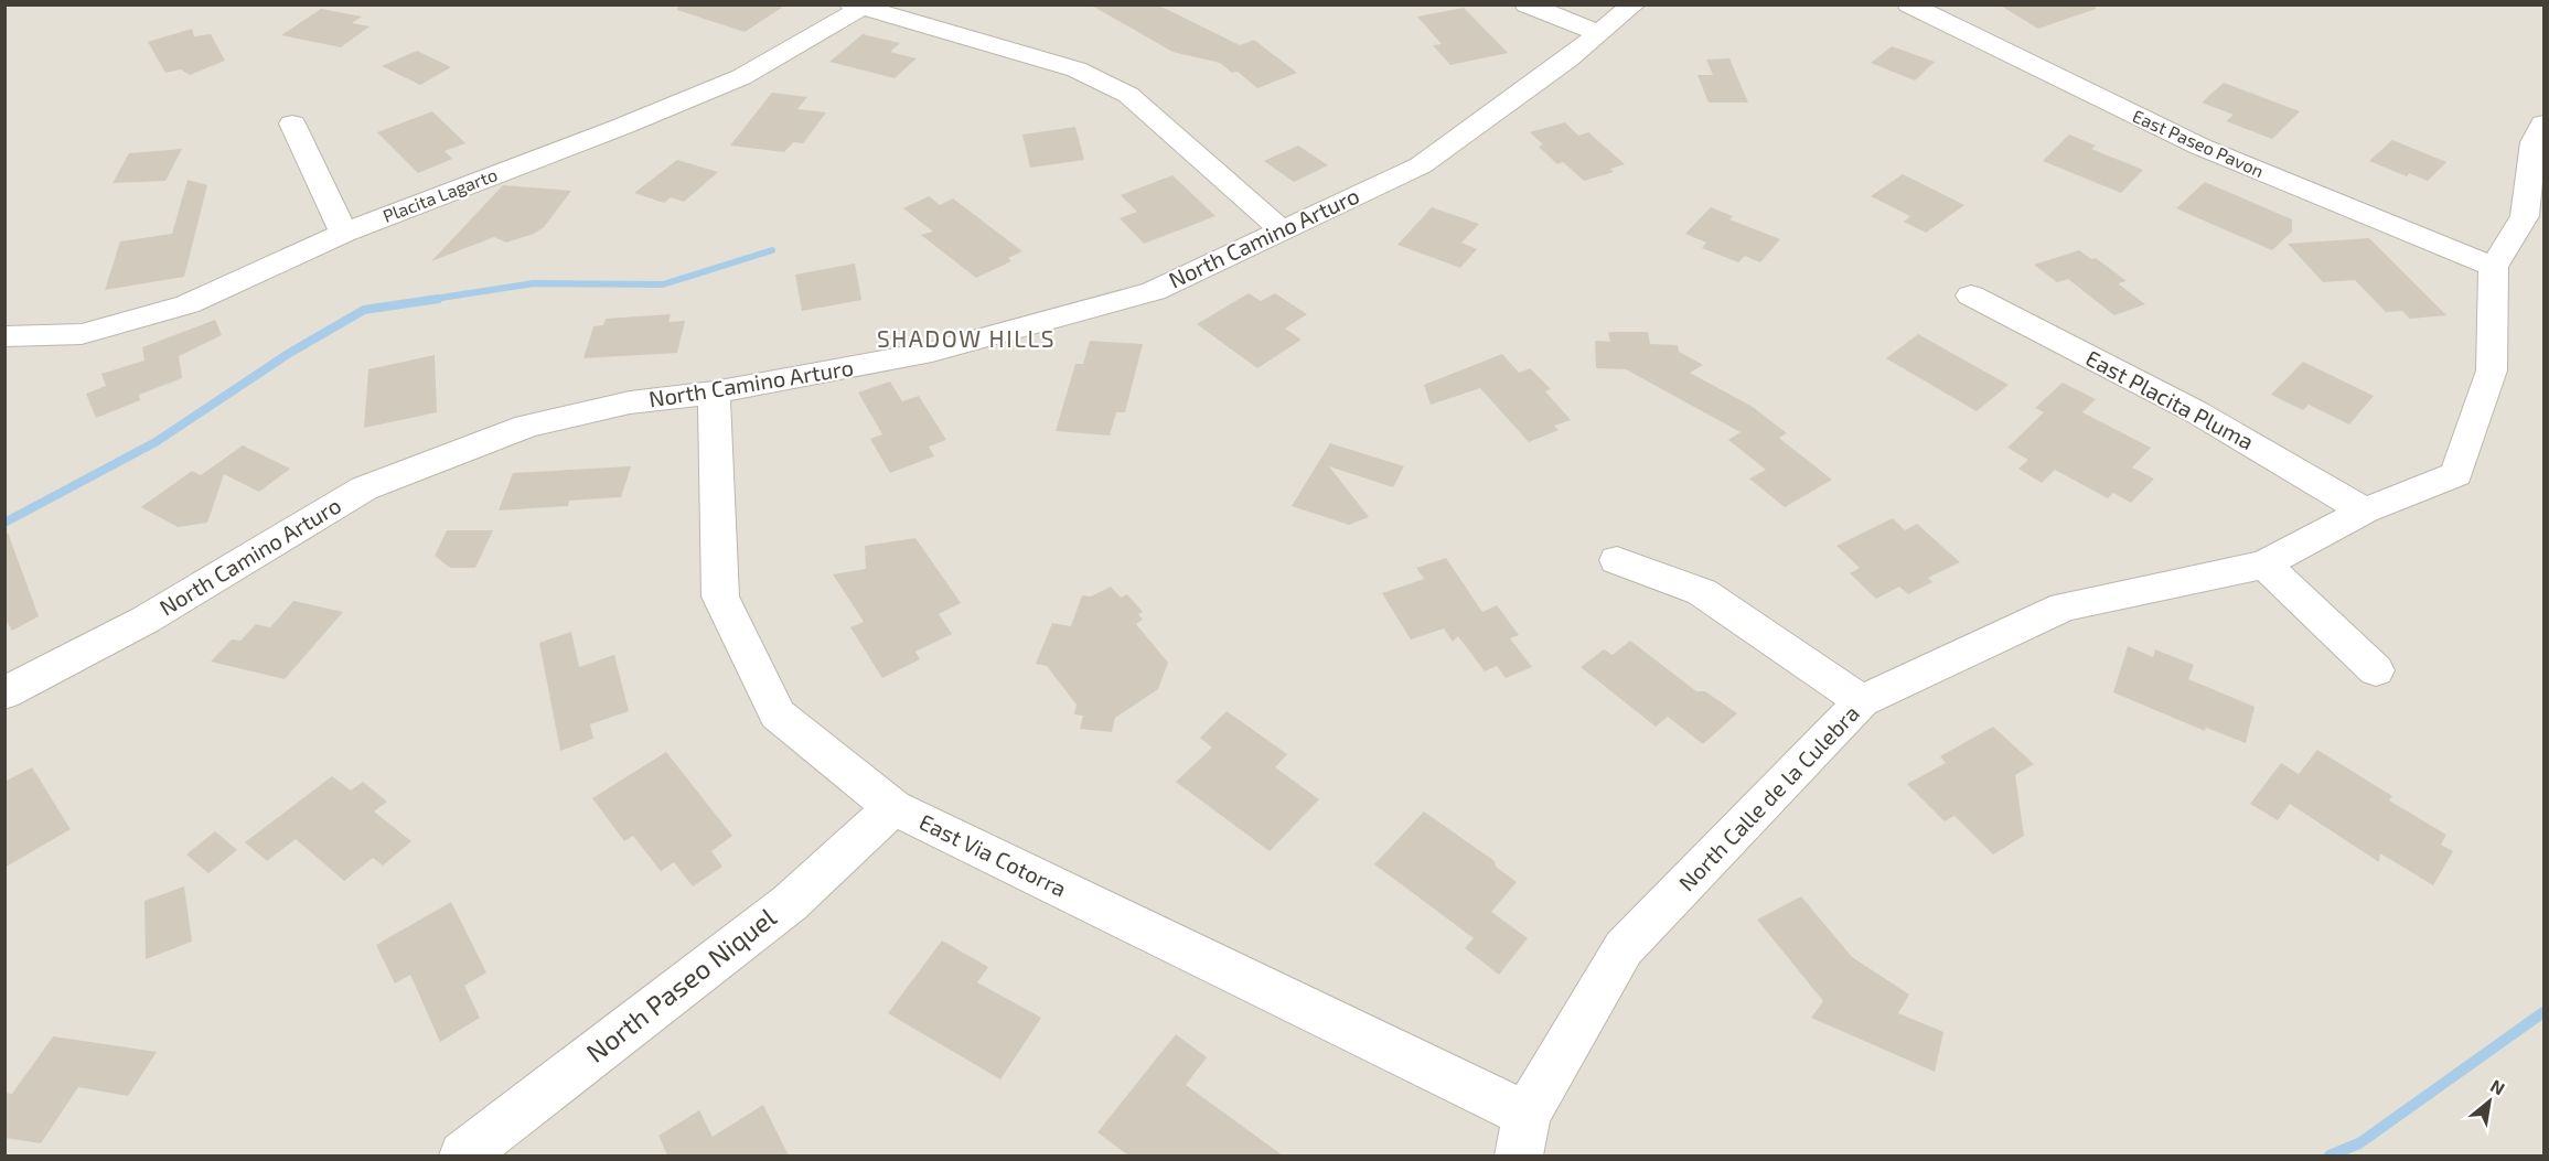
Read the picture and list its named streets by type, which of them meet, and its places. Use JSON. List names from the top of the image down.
{
  "streets": {
    "street": [
      "East Paseo Pavon",
      "Placita Lagarto",
      "North Camino Arturo",
      "East Placita Pluma",
      "North Calle de la Culebra",
      "East Via Cotorra",
      "North Paseo Niquel"
    ]
  },
  "crossings": [
    ["East Paseo Pavon", "North Calle de la Culebra"],
    ["North Camino Arturo", "East Via Cotorra"],
    ["East Placita Pluma", "North Calle de la Culebra"],
    ["North Calle de la Culebra", "East Via Cotorra"],
    ["East Via Cotorra", "North Paseo Niquel"]
  ],
  "districts": ["SHADOW HILLS"],
  "north": "top right"
}
